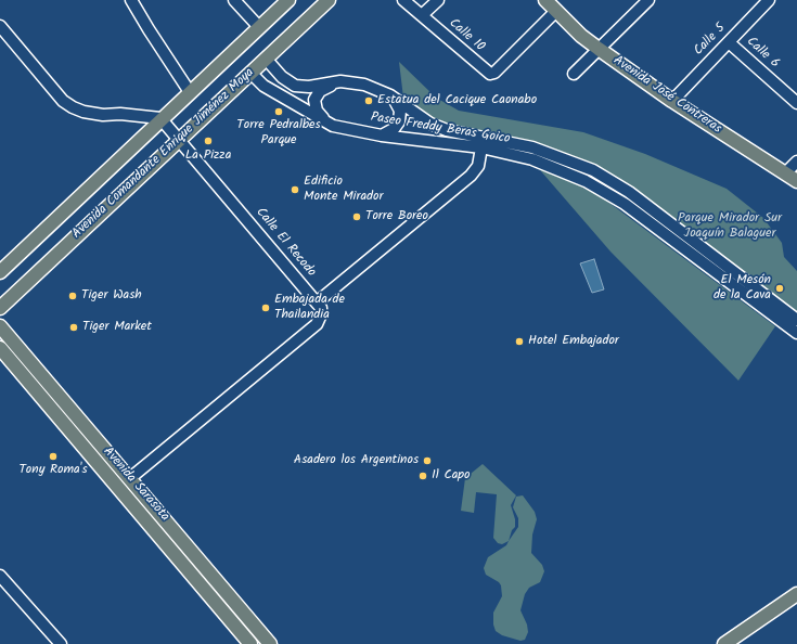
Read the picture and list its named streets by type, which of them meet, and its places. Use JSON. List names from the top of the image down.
{
  "streets": {
    "main road": ["Avenida José Contreras", "Avenida Comandante Enrique Jiménez Moya", "Avenida Sarasota"],
    "street": [
      "Calle 10",
      "Calle 5",
      "Calle 6",
      "Paseo Freddy Beras Goico",
      "Calle El Recodo"
    ]
  },
  "crossings": [
    ["Calle 10", "Avenida José Contreras"],
    ["Calle 5", "Calle 6"],
    ["Calle 5", "Avenida José Contreras"],
    ["Paseo Freddy Beras Goico", "Avenida Comandante Enrique Jiménez Moya"],
    ["Avenida Comandante Enrique Jiménez Moya", "Calle El Recodo"]
  ],
  "parks": ["Parque Mirador Sur Joaquín Balaguer"],
  "places": [
    "Estatua del Cacique Caonabo",
    "Torre Pedralbes Parque",
    "La Pizza",
    "Edificio Monte Mirador",
    "Torre Boreo",
    "El Mesón de la Cava",
    "Tiger Wash",
    "Embajada de Thailandia",
    "Tiger Market",
    "Hotel Embajador",
    "Tony Roma's",
    "Asadero los Argentinos",
    "Il Capo"
  ]
}
